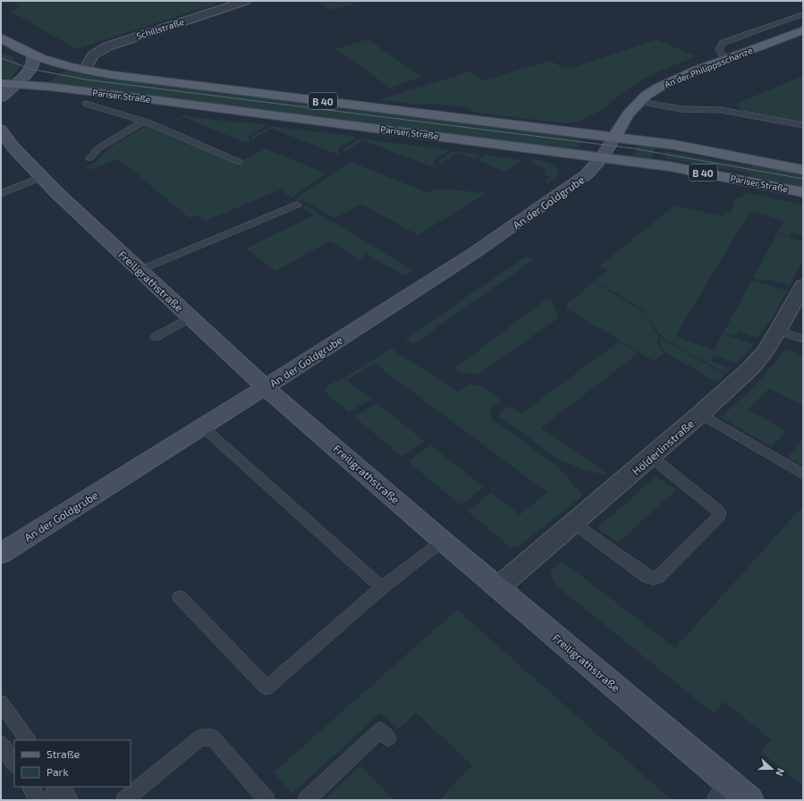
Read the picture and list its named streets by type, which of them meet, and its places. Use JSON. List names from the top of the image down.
{
  "streets": {
    "main road": ["An der Philippsschanze", "Pariser Straße", "B 40"],
    "street": [
      "Schillstraße",
      "An der Goldgrube",
      "Freiligrathstraße",
      "Hölderlinstraße"
    ]
  },
  "crossings": [
    ["Schillstraße", "Pariser Straße"],
    ["An der Philippsschanze", "Pariser Straße"],
    ["An der Philippsschanze", "An der Goldgrube"],
    ["Pariser Straße", "An der Goldgrube"],
    ["An der Goldgrube", "Freiligrathstraße"],
    ["Freiligrathstraße", "Hölderlinstraße"]
  ],
  "legend": ["Straße", "Park"],
  "north": "right"
}
